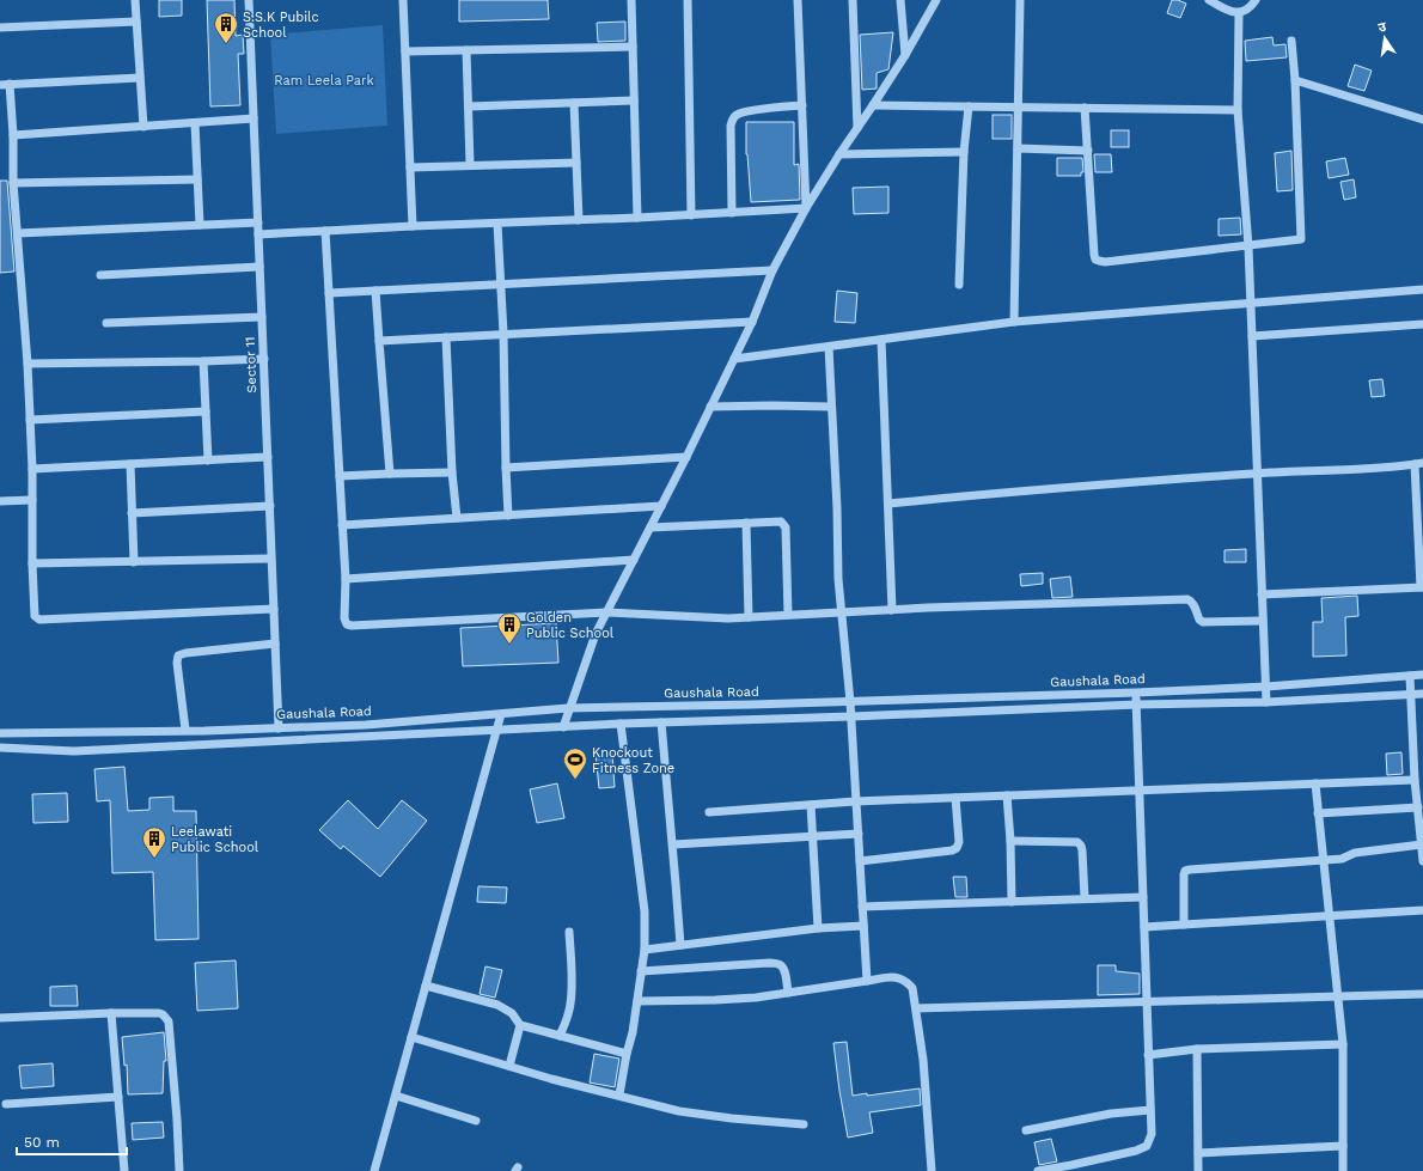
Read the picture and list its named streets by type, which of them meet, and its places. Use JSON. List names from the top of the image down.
{
  "streets": {
    "street": ["Sector 11", "Gaushala Road"]
  },
  "crossings": [
    ["Sector 11", "Gaushala Road"]
  ],
  "parks": ["Ram Leela Park"],
  "places": {
    "building": ["S.S.K Pubilc School", "Golden Public School", "Leelawati Public School"],
    "sports": ["Knockout Fitness Zone"]
  },
  "scale_bar": "50 m",
  "north": "top"
}
